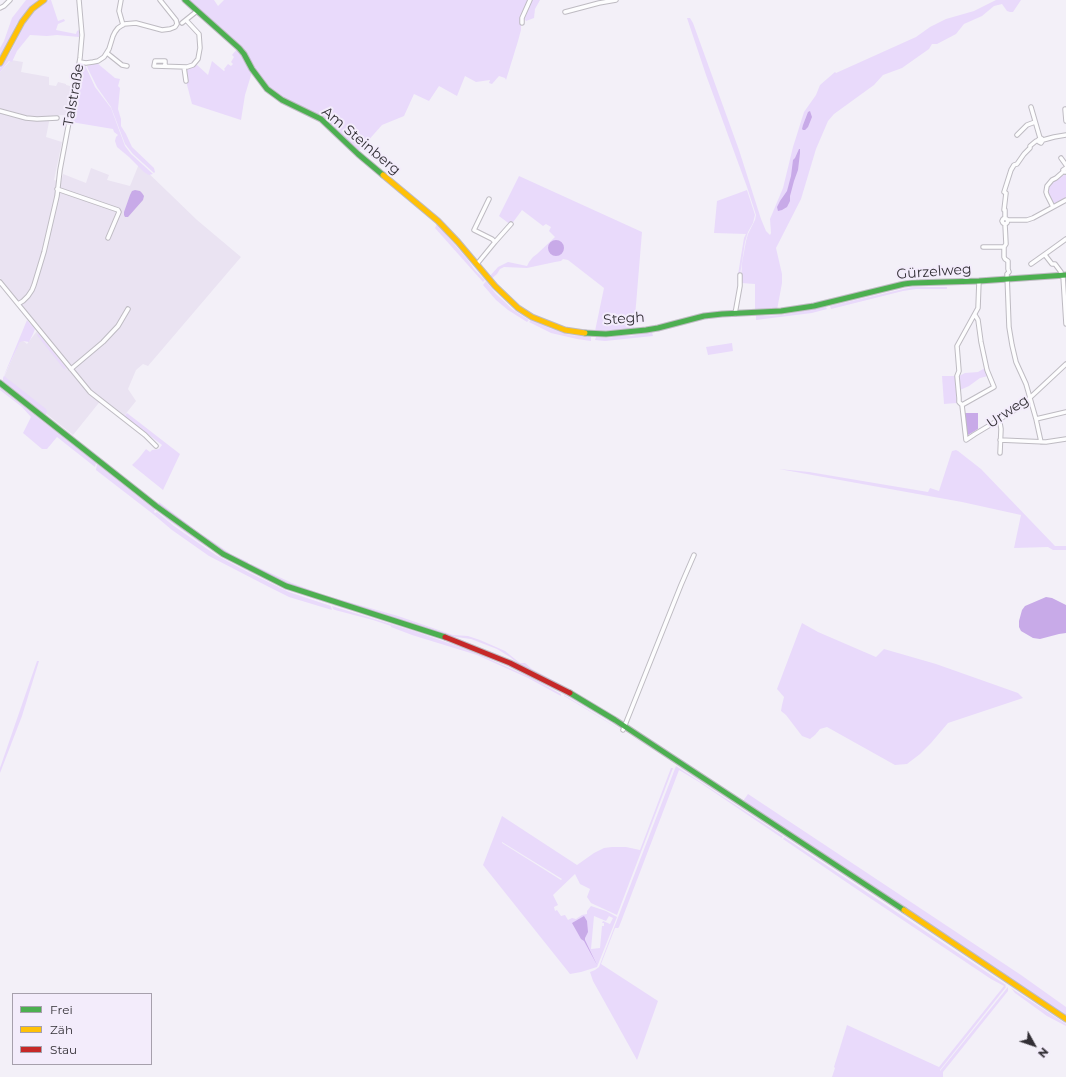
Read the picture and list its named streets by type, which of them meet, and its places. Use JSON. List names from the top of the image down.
{
  "streets": {
    "main road": ["Am Steinberg", "Gürzelweg", "Stegh"],
    "street": ["Talstraße", "Urweg"]
  },
  "crossings": [
    ["Am Steinberg", "Stegh"],
    ["Gürzelweg", "Stegh"]
  ],
  "legend": ["Frei", "Zäh", "Stau"],
  "north": "bottom right"
}
